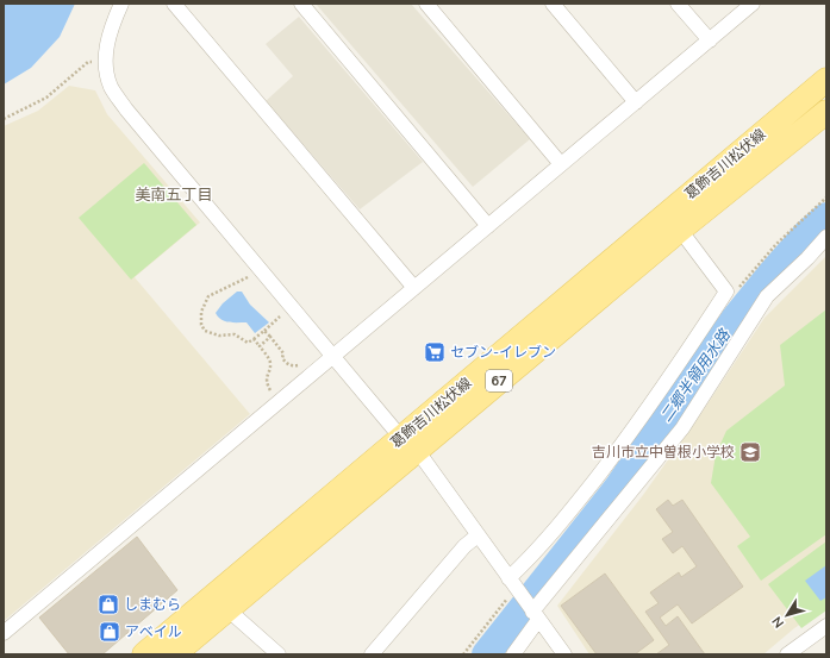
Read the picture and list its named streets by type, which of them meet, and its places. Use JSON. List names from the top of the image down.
{
  "streets": {
    "main road": ["葛飾吉川松伏線", "67"]
  },
  "districts": ["美南五丁目"],
  "water": ["二郷半領用水路"],
  "places": {
    "supermarket": ["セブン-イレブン"],
    "school or university": ["吉川市立中曽根小学校"],
    "shop": ["しまむら", "アベイル"]
  },
  "north": "bottom left"
}
